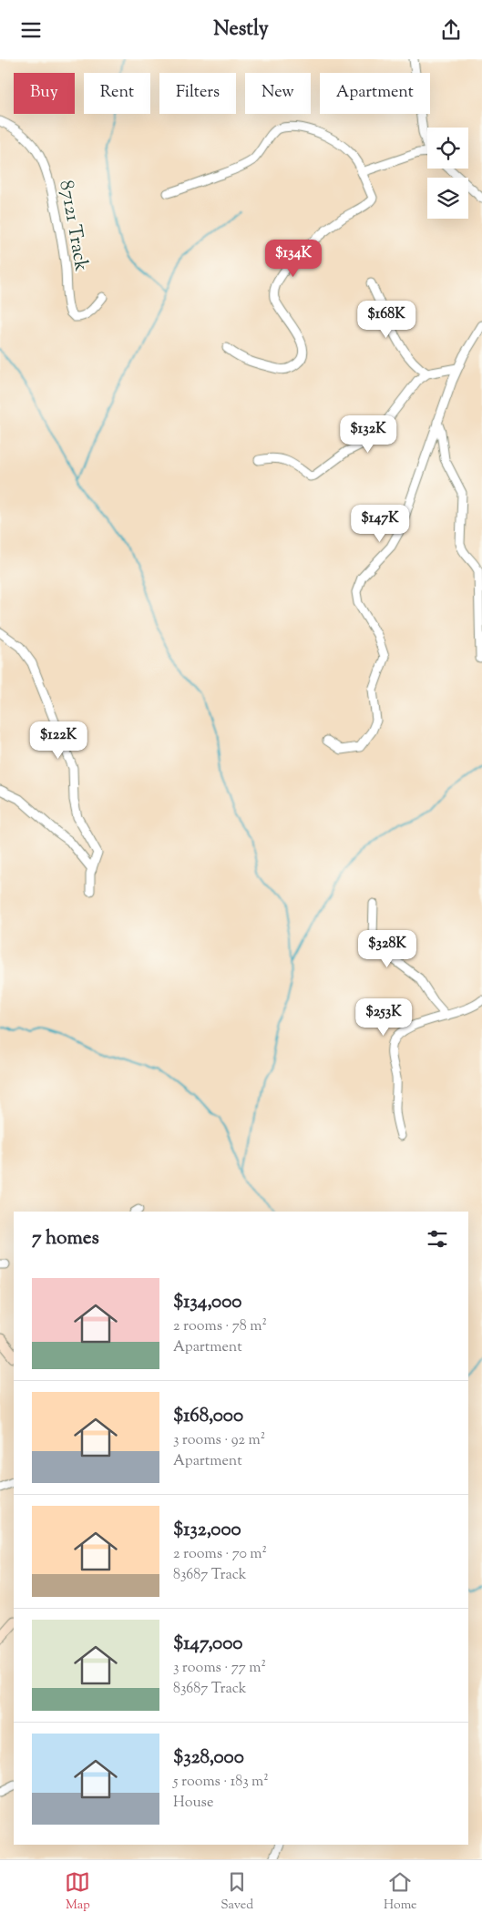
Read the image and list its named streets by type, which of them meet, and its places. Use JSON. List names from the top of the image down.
{
  "streets": {
    "street": ["87121 Track"]
  },
  "page": {
    "header": "Nestly",
    "chip": [
      "Buy",
      "Rent",
      "Filters",
      "New",
      "Apartment"
    ],
    "price": [
      "$134K",
      "$168K",
      "$132K",
      "$147K",
      "$122K",
      "$328K",
      "$253K"
    ],
    "heading": "7 homes",
    "list": [
      {
        "name": "$134,000",
        "note": "2 rooms · 78 m² · Apartment"
      },
      {
        "name": "$168,000",
        "note": "3 rooms · 92 m² · Apartment"
      },
      {
        "name": "$132,000",
        "note": "2 rooms · 70 m² · 83687 Track"
      },
      {
        "name": "$147,000",
        "note": "3 rooms · 77 m² · 83687 Track"
      },
      {
        "name": "$328,000",
        "note": "5 rooms · 183 m² · House"
      }
    ],
    "tabs": ["Map", "Saved", "Home"]
  }
}
